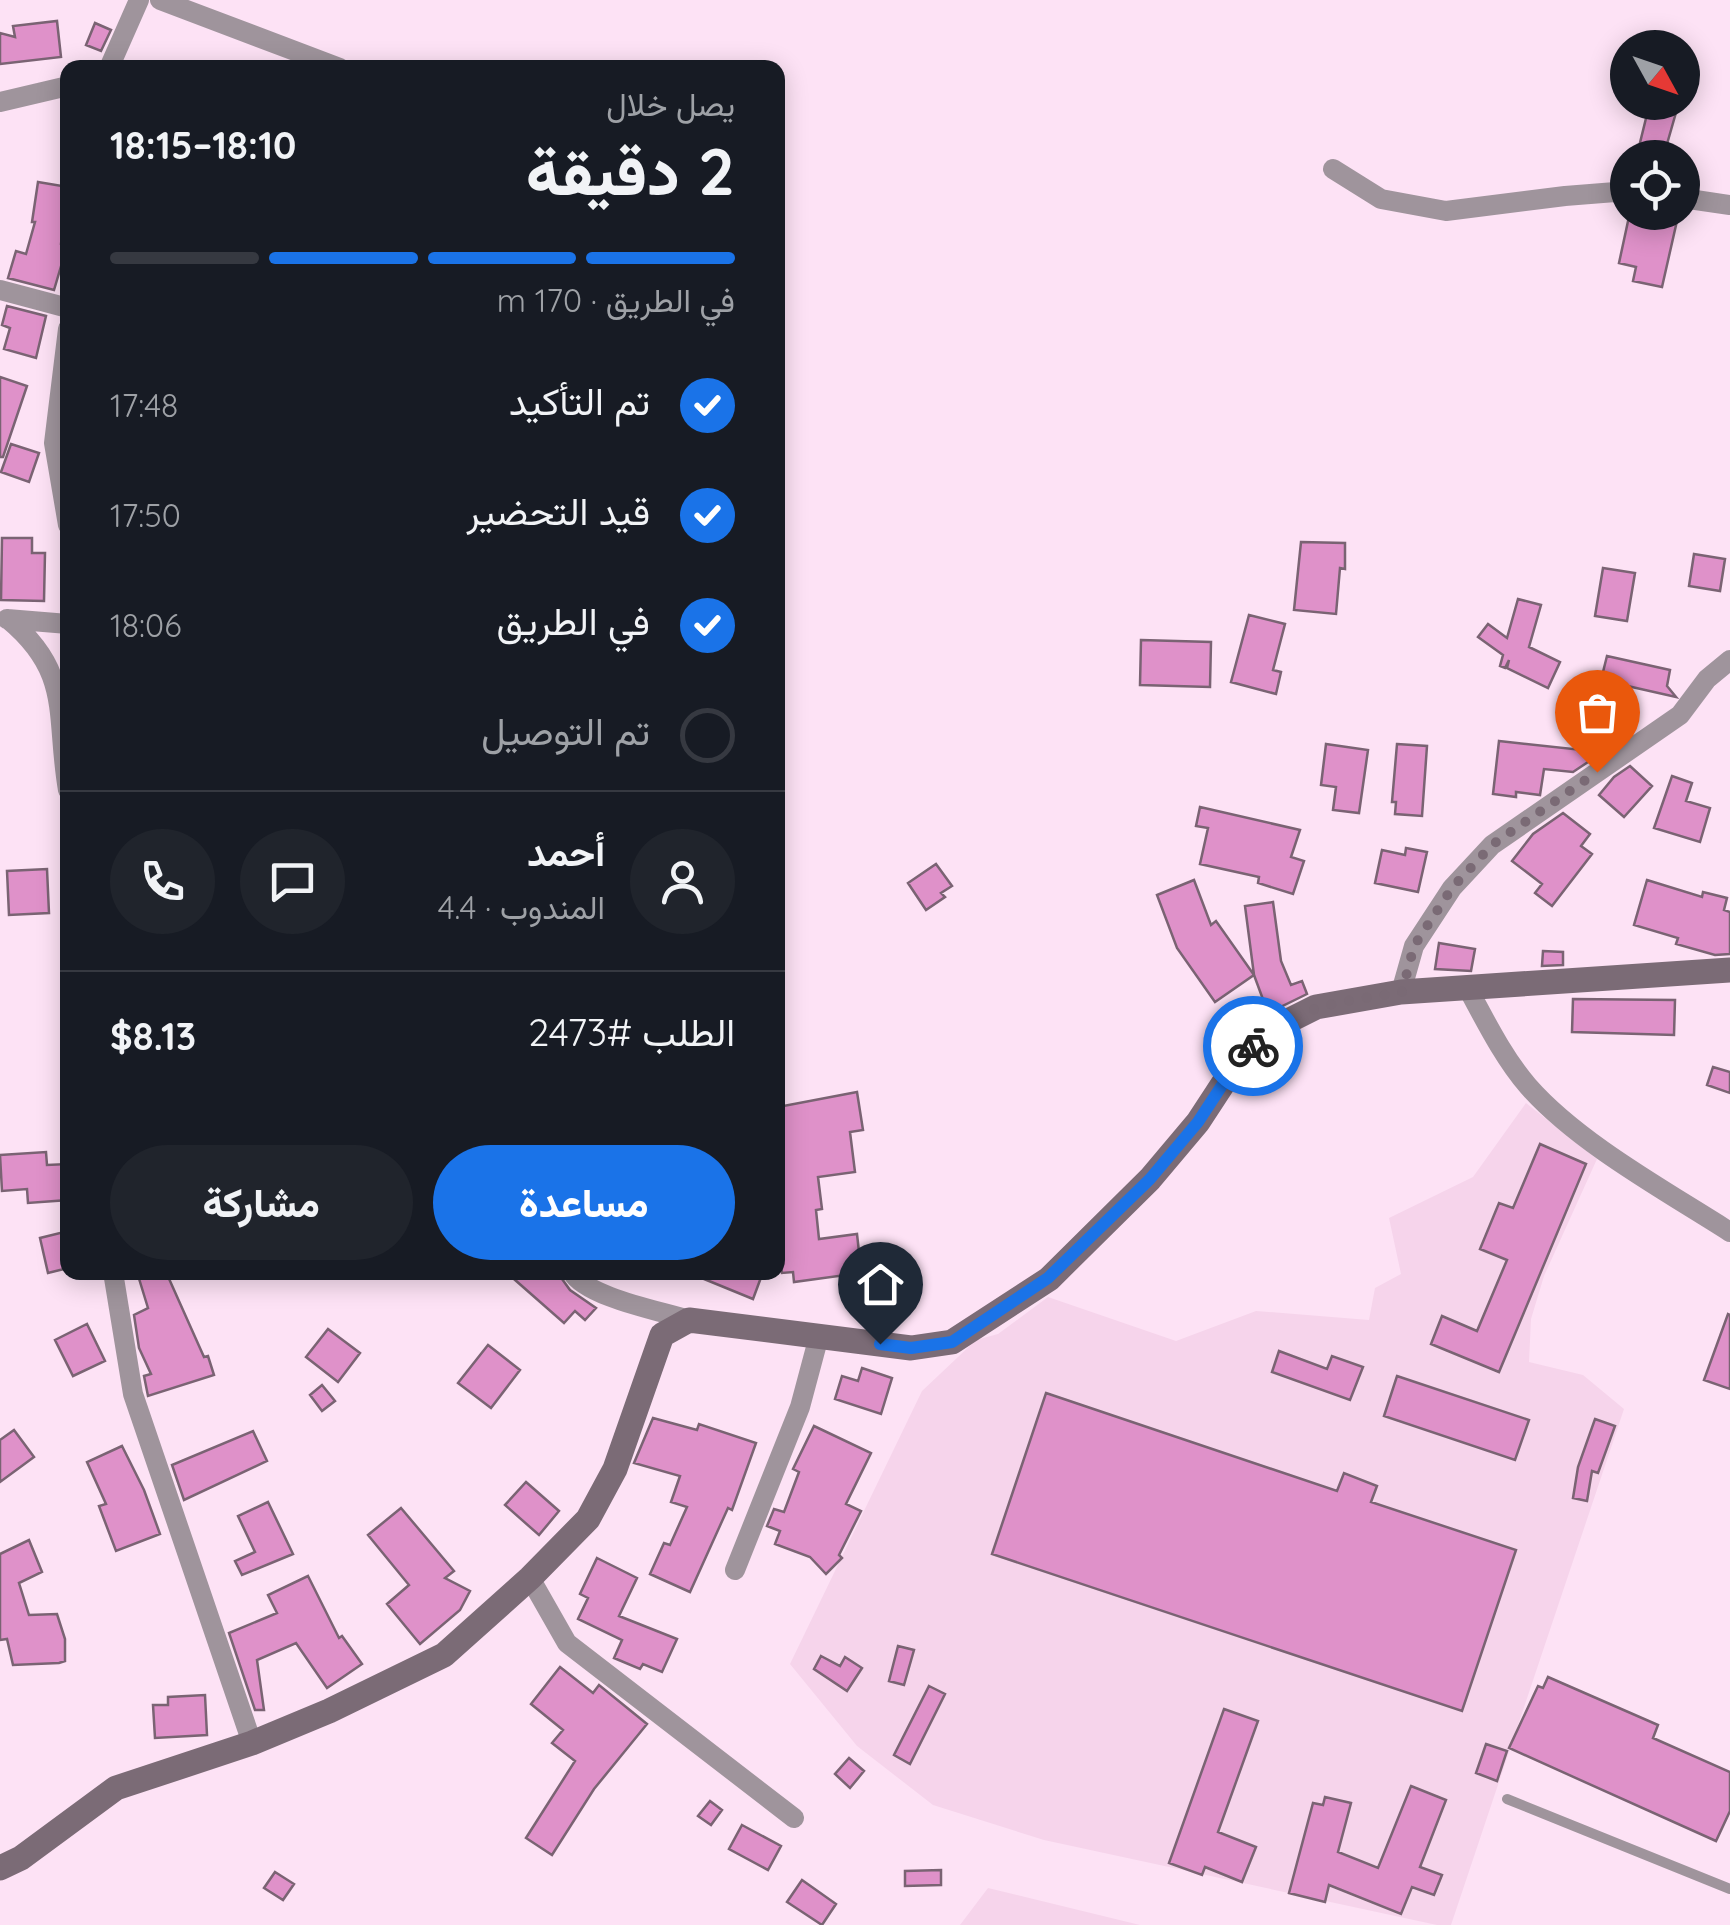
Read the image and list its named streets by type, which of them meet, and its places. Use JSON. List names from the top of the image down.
{
  "north": "bottom right",
  "page": {
    "heading": ["2 دقيقة", "يصل خلال", "18:10–18:15"],
    "panel": [
      "أحمد",
      "المندوب · 4.4",
      "الطلب #2473",
      "$8.13"
    ],
    "bar": "في الطريق · 170 m",
    "list": [
      ["تم التأكيد", "17:48"],
      ["قيد التحضير", "17:50"],
      ["في الطريق", "18:06"],
      "تم التوصيل"
    ],
    "buttons": ["مساعدة", "مشاركة"]
  }
}
